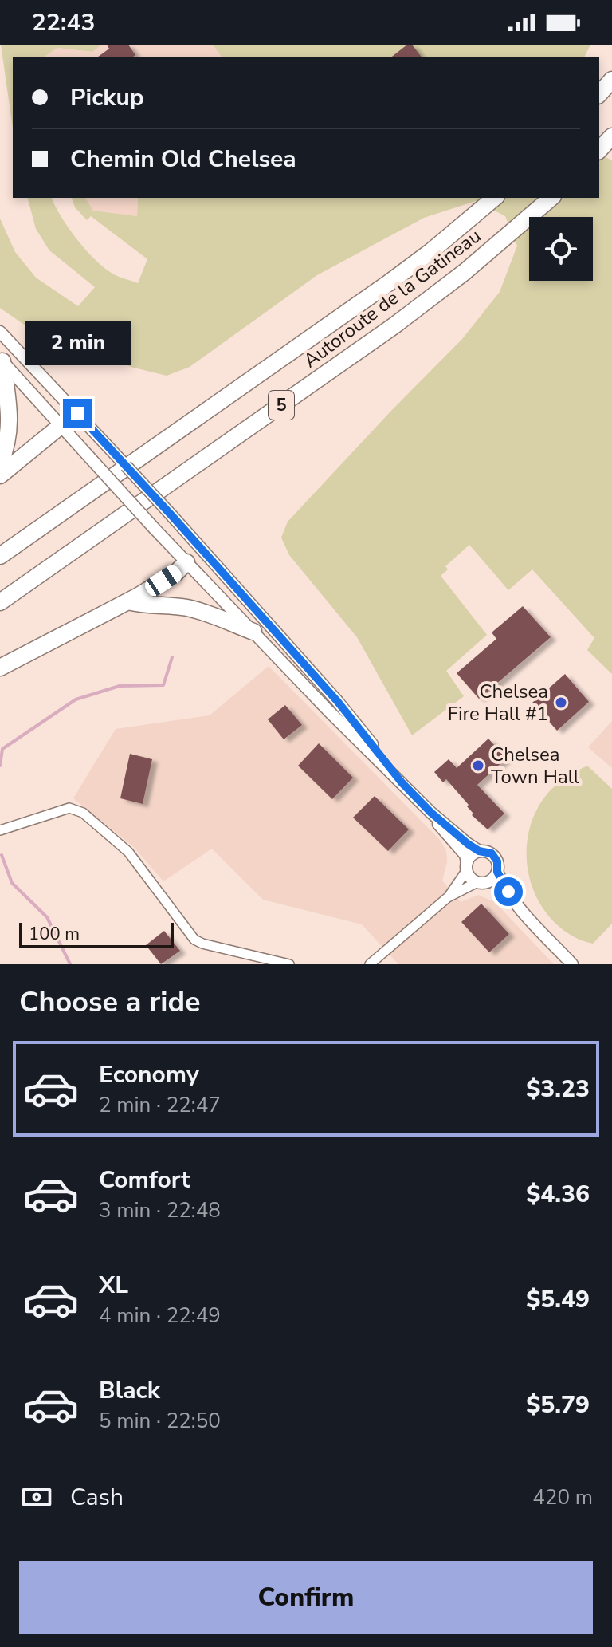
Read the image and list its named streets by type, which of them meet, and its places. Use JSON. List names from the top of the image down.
{
  "streets": {
    "highway": ["Autoroute de la Gatineau", "5"]
  },
  "places": ["Chelsea Fire Hall #1", "Chelsea Town Hall"],
  "scale_bar": "100 m",
  "page": {
    "status": "22:43",
    "banner": ["Pickup", "Chemin Old Chelsea"],
    "bubble": "2 min",
    "scale": "100 m",
    "heading": "Choose a ride",
    "list": [
      {
        "name": "Economy",
        "note": "2 min · 22:47",
        "value": "$3.23"
      },
      {
        "name": "Comfort",
        "note": "3 min · 22:48",
        "value": "$4.36"
      },
      {
        "name": "XL",
        "note": "4 min · 22:49",
        "value": "$5.49"
      },
      {
        "name": "Black",
        "note": "5 min · 22:50",
        "value": "$5.79"
      }
    ],
    "pay": ["Cash", "420 m"],
    "buttons": "Confirm"
  }
}
